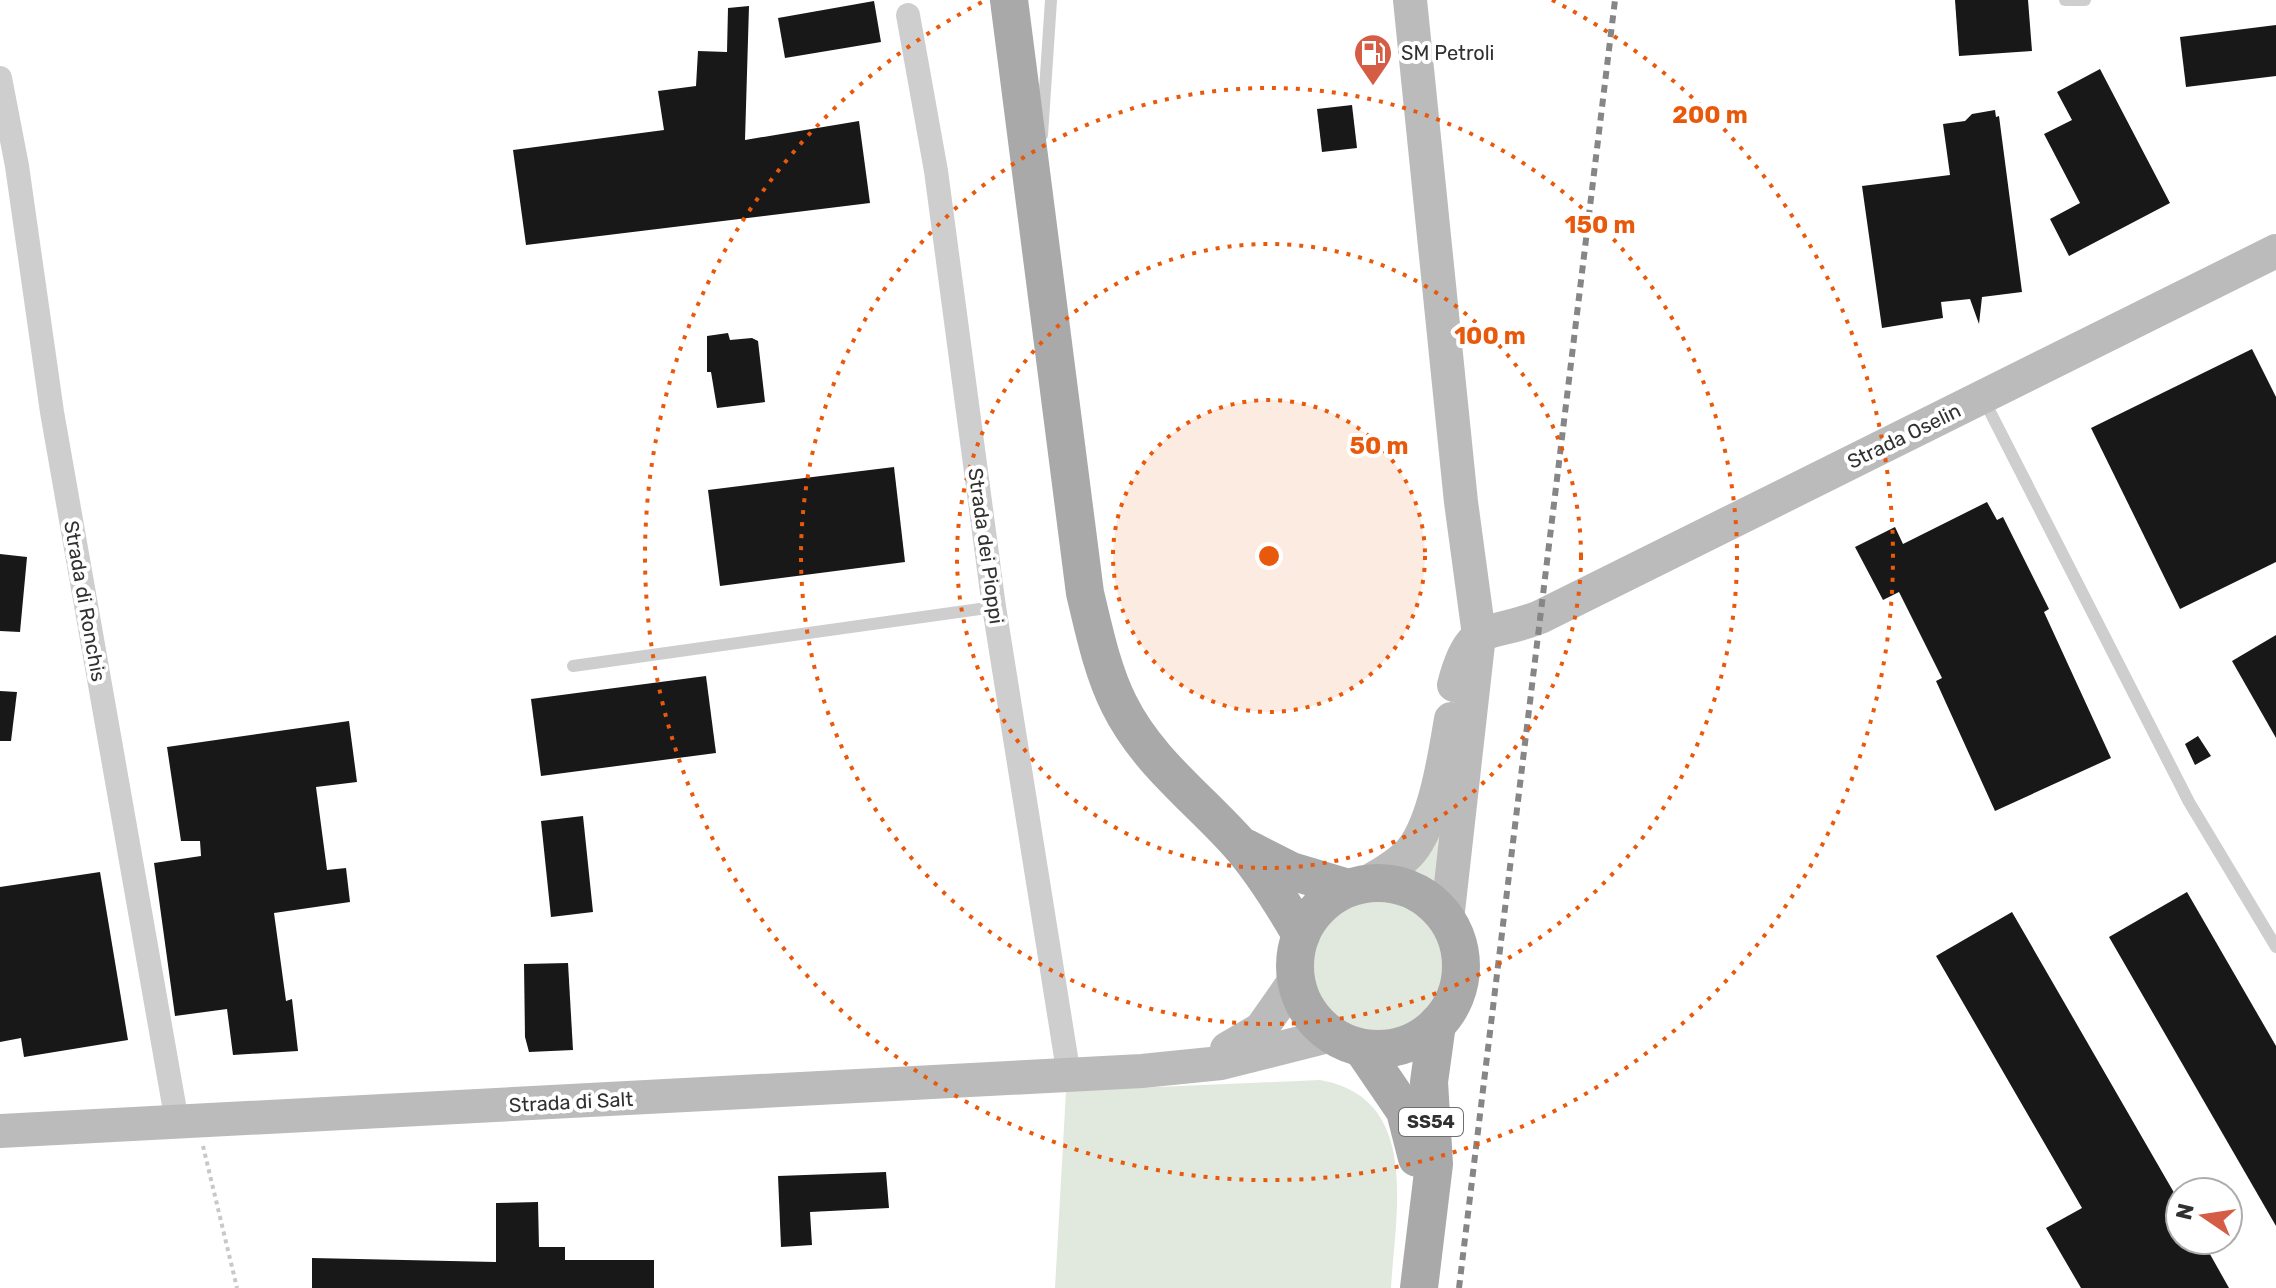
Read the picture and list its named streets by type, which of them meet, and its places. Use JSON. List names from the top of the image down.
{
  "streets": {
    "main road": ["SS54"],
    "street": [
      "Strada Oselin",
      "Strada dei Pioppi",
      "Strada di Ronchis",
      "Strada di Salt"
    ]
  },
  "crossings": [
    ["Strada Oselin", "SS54"],
    ["Strada dei Pioppi", "Strada di Salt"],
    ["Strada di Ronchis", "Strada di Salt"]
  ],
  "places": {
    "fuel station": ["SM Petroli"]
  },
  "north": "left",
  "rings": [
    "200 m",
    "150 m",
    "100 m",
    "50 m"
  ]
}
